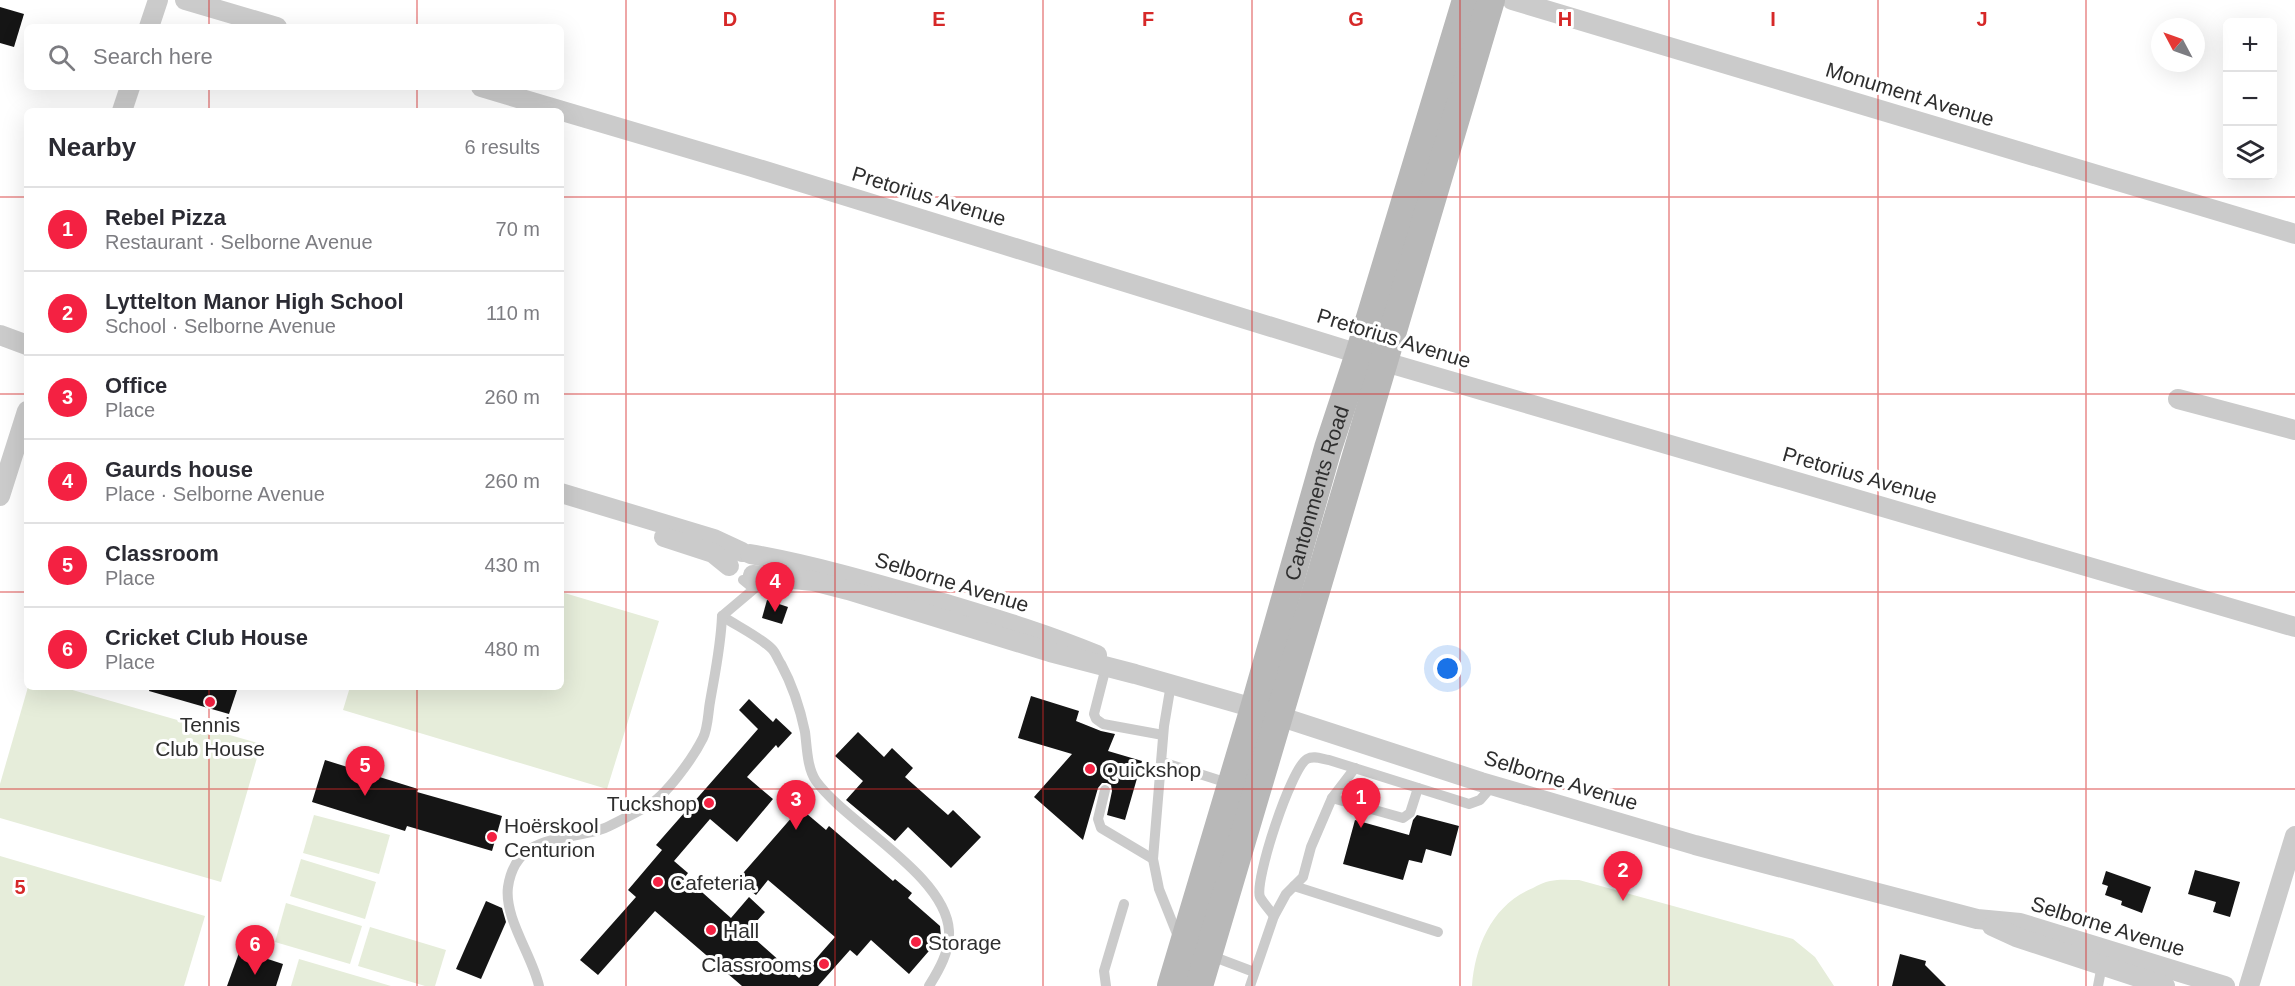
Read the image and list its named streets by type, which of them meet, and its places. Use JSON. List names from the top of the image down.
{
  "streets": {
    "main road": ["Cantonments Road"],
    "street": ["Monument Avenue", "Pretorius Avenue", "Selborne Avenue"]
  },
  "crossings": [
    ["Pretorius Avenue", "Cantonments Road"],
    ["Cantonments Road", "Selborne Avenue"]
  ],
  "places": [
    "Tennis Club House",
    "Quickshop",
    "Tuckshop",
    "Hoërskool Centurion",
    "Cafeteria",
    "Hall",
    "Storage",
    "Classrooms"
  ],
  "north": "top left",
  "page": {
    "map_buttons": ["+", "−"],
    "search": "Search here",
    "heading": ["Nearby", "6 results"],
    "list": [
      {
        "mark": "1",
        "name": "Rebel Pizza",
        "note": "Restaurant · Selborne Avenue",
        "value": "70 m"
      },
      {
        "mark": "2",
        "name": "Lyttelton Manor High School",
        "note": "School · Selborne Avenue",
        "value": "110 m"
      },
      {
        "mark": "3",
        "name": "Office",
        "note": "Place",
        "value": "260 m"
      },
      {
        "mark": "4",
        "name": "Gaurds house",
        "note": "Place · Selborne Avenue",
        "value": "260 m"
      },
      {
        "mark": "5",
        "name": "Classroom",
        "note": "Place",
        "value": "430 m"
      },
      {
        "mark": "6",
        "name": "Cricket Club House",
        "note": "Place",
        "value": "480 m"
      }
    ],
    "pins": [
      "4",
      "5",
      "1",
      "3",
      "2",
      "6"
    ]
  },
  "grid": {
    "columns": [
      "D",
      "E",
      "F",
      "G",
      "H",
      "I",
      "J"
    ],
    "rows": ["5"]
  }
}
